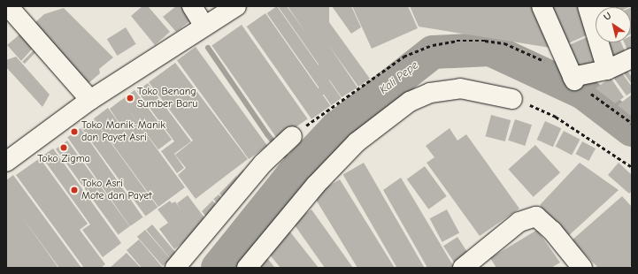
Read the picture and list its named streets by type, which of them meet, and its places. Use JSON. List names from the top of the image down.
{
  "water": ["Kali Pepe"],
  "places": [
    "Toko Benang Sumber Baru",
    "Toko Manik-Manik dan Payet Asri",
    "Toko Zigma",
    "Toko Asri Mote dan Payet"
  ],
  "north": "top left"
}
